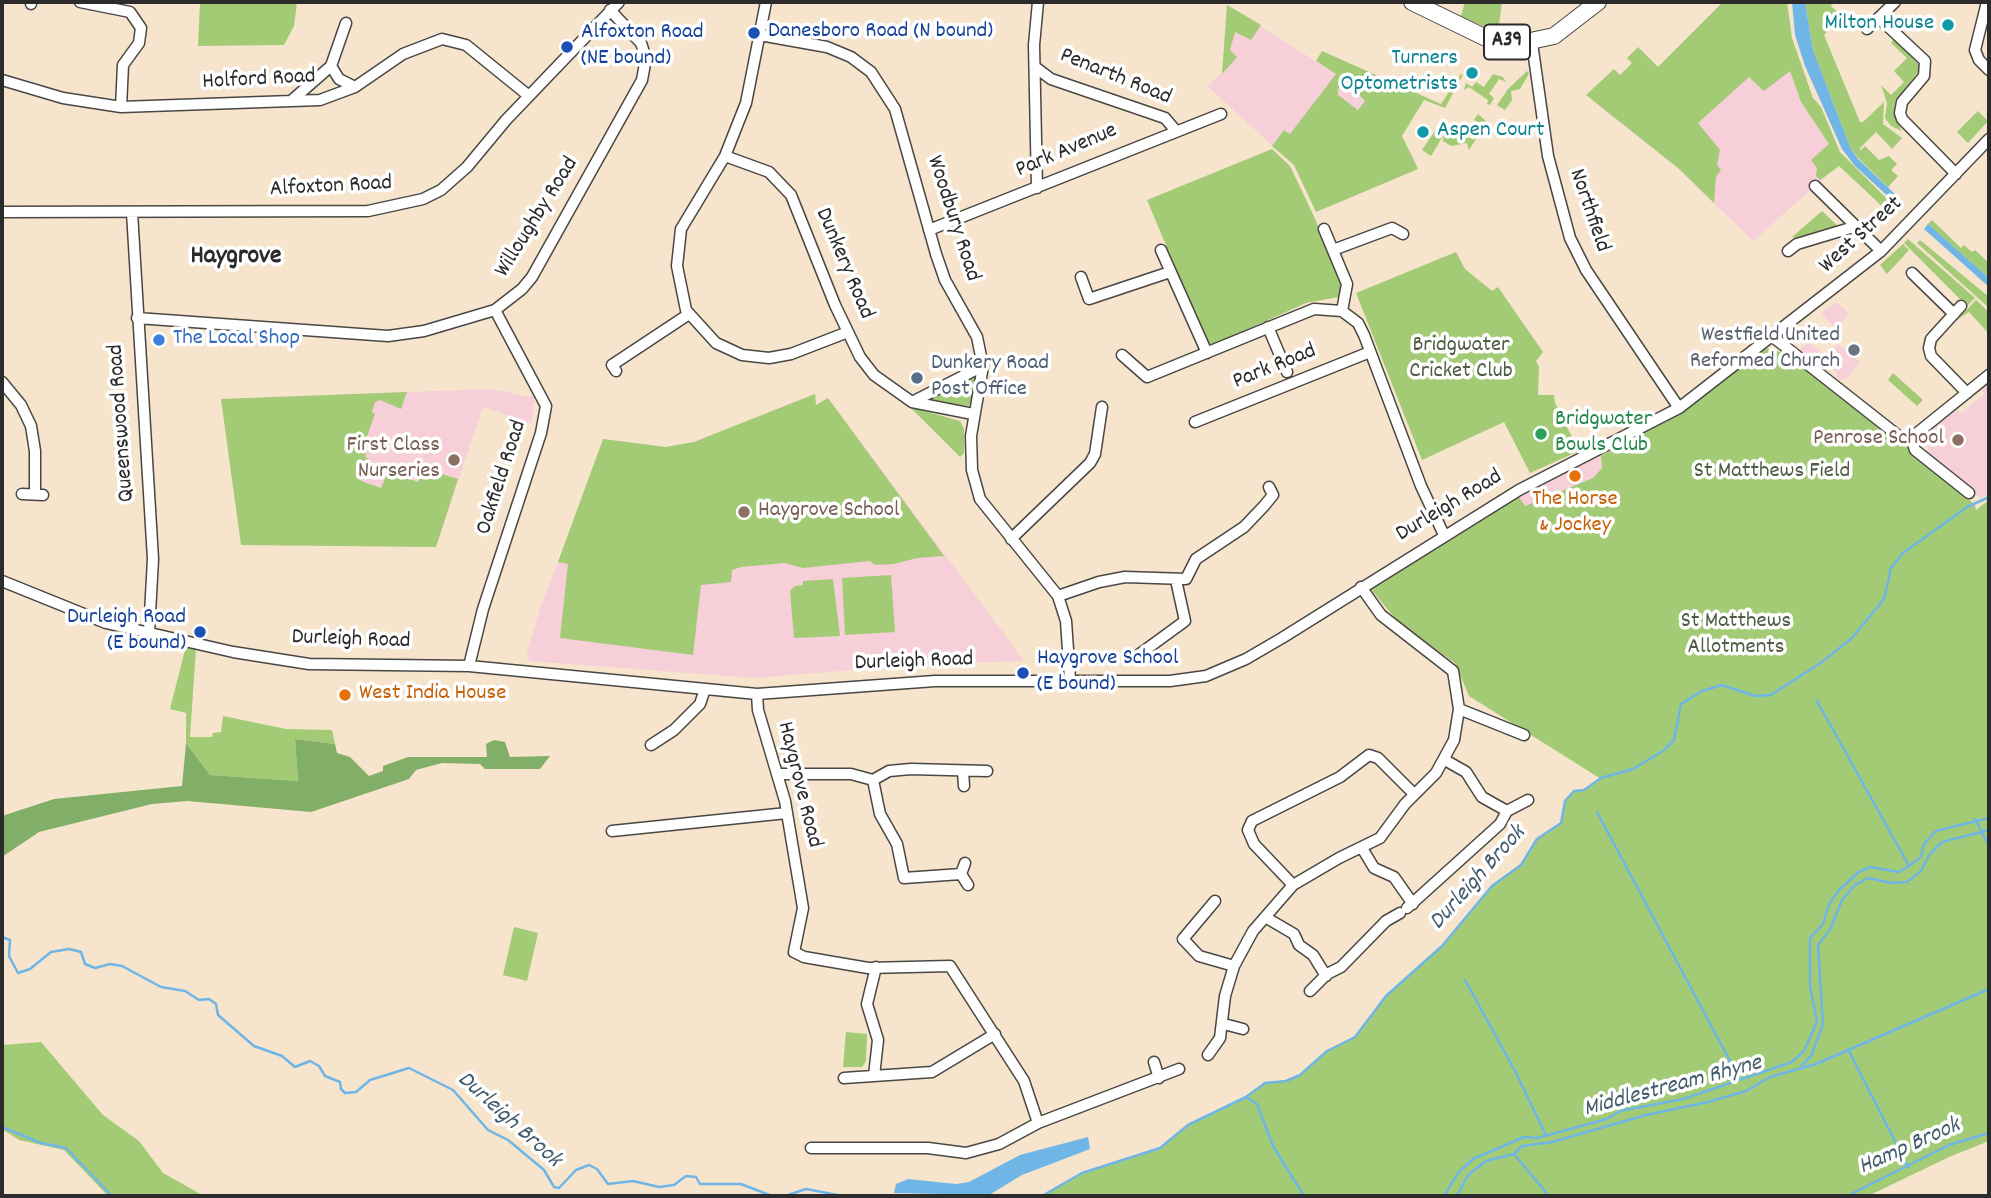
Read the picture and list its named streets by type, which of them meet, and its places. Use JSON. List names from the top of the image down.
{
  "streets": {
    "main road": ["A39"],
    "street": [
      "Penarth Road",
      "Holford Road",
      "Park Avenue",
      "Alfoxton Road",
      "Northfield",
      "Willoughby Road",
      "Woodbury Road",
      "West Street",
      "Dunkery Road",
      "Park Road",
      "Queenswood Road",
      "Oakfield Road",
      "Durleigh Road",
      "Haygrove Road"
    ]
  },
  "crossings": [
    ["A39", "Northfield"],
    ["Penarth Road", "Park Avenue"],
    ["Holford Road", "Alfoxton Road"],
    ["Park Avenue", "Woodbury Road"],
    ["Alfoxton Road", "Willoughby Road"],
    ["Alfoxton Road", "Queenswood Road"],
    ["Northfield", "Durleigh Road"],
    ["Willoughby Road", "Queenswood Road"],
    ["Willoughby Road", "Oakfield Road"],
    ["Woodbury Road", "Dunkery Road"],
    ["Woodbury Road", "Durleigh Road"],
    ["West Street", "Durleigh Road"],
    ["Queenswood Road", "Durleigh Road"],
    ["Oakfield Road", "Durleigh Road"],
    ["Durleigh Road", "Haygrove Road"]
  ],
  "districts": ["Haygrove"],
  "water": ["Durleigh Brook", "Middlestream Rhyne", "Hamp Brook"],
  "parks": ["Bridgwater Cricket Club", "St Matthews Field", "St Matthews Allotments"],
  "places": [
    "Milton House",
    "Danesboro Road (N bound)",
    "Alfoxton Road (NE bound)",
    "Turners Optometrists",
    "Aspen Court",
    "The Local Shop",
    "Westfield United Reformed Church",
    "Dunkery Road Post Office",
    "Bridgwater Bowls Club",
    "Penrose School",
    "First Class Nurseries",
    "The Horse & Jockey",
    "Haygrove School",
    "Durleigh Road (E bound)",
    "Haygrove School (E bound)",
    "West India House"
  ]
}
